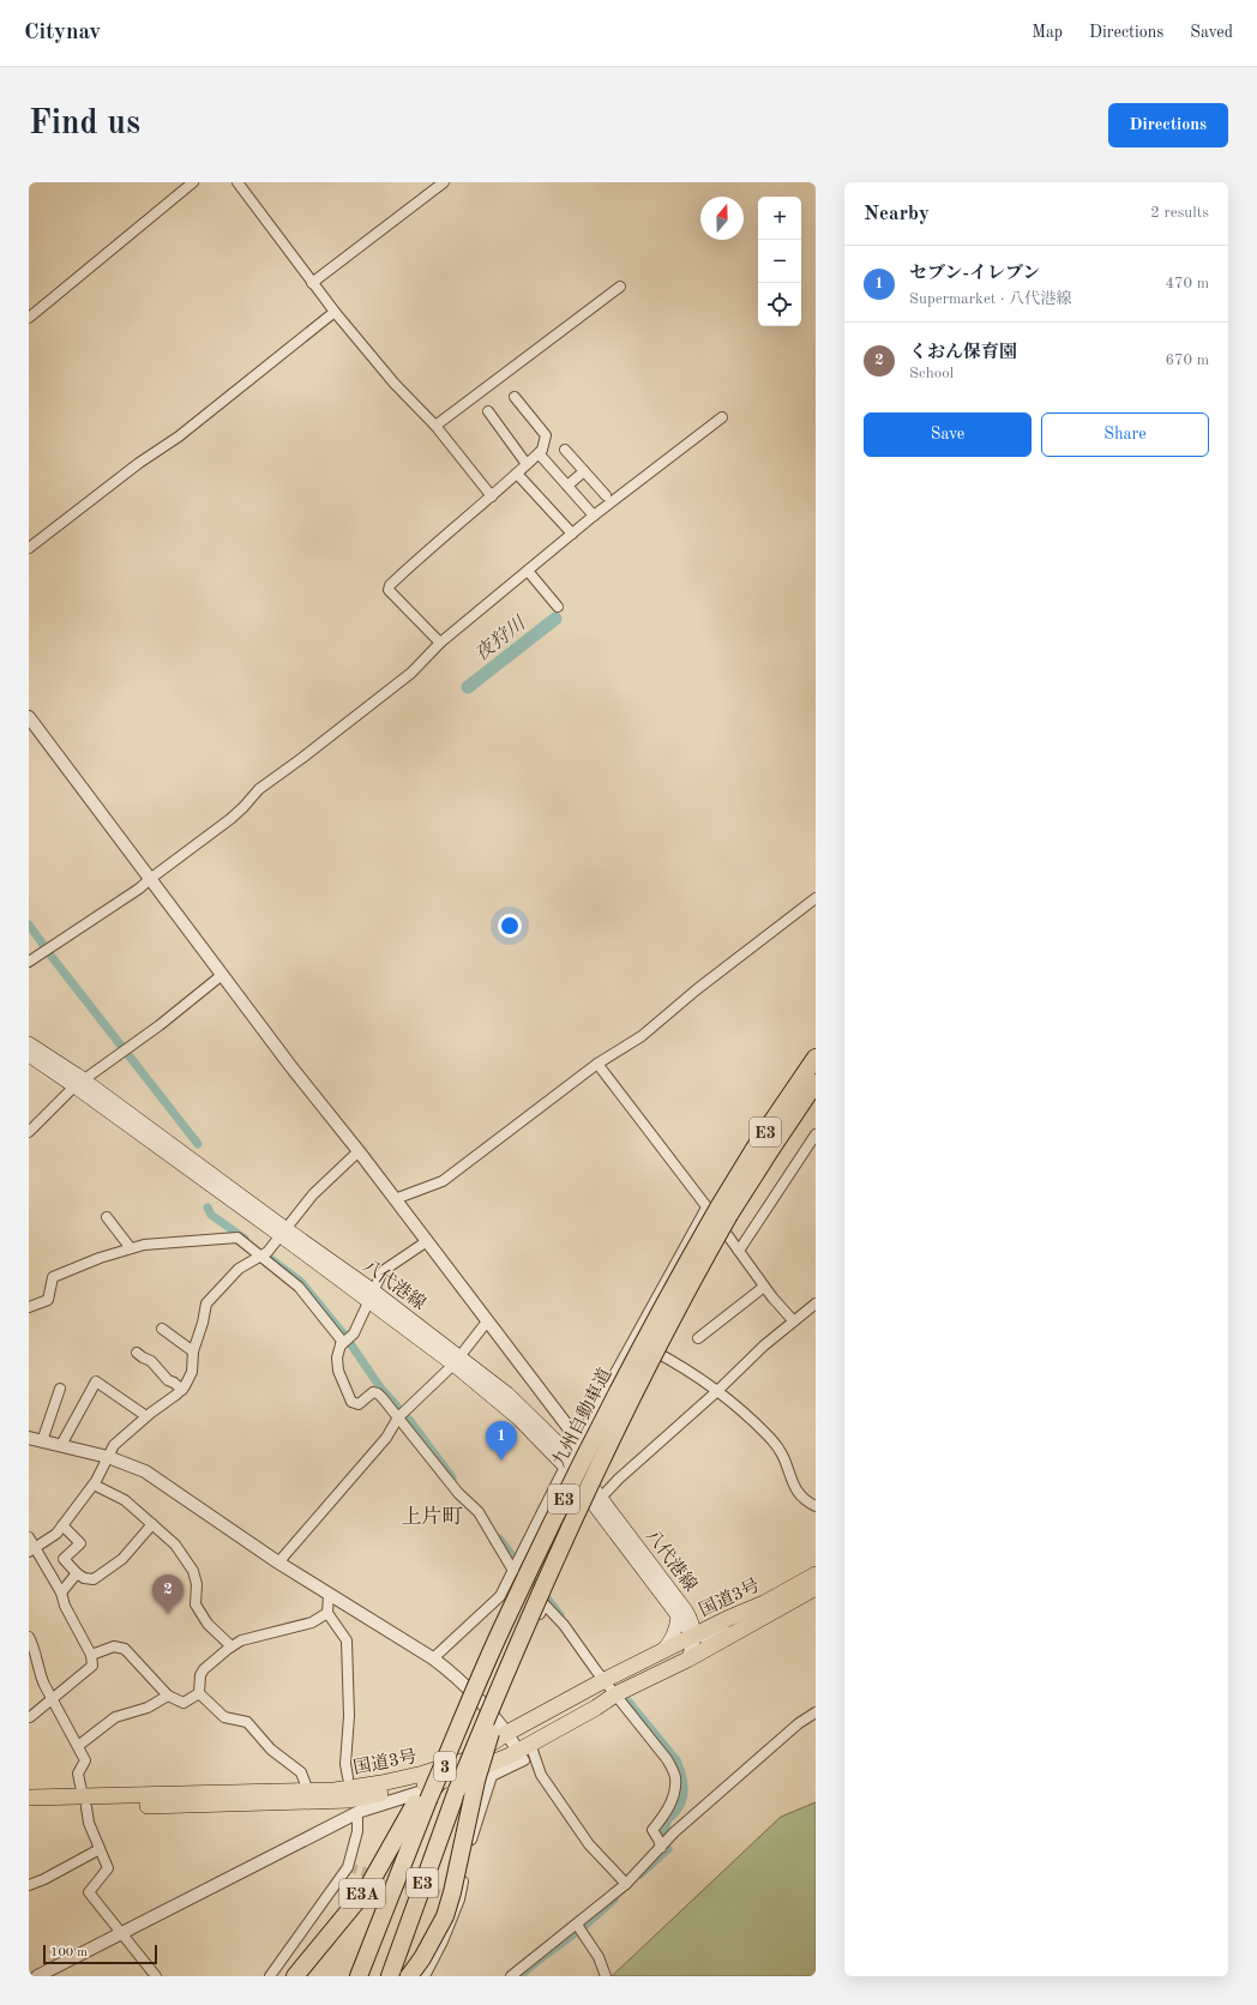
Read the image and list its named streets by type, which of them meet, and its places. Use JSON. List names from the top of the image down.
{
  "streets": {
    "highway": [
      "E3",
      "九州自動車道",
      "国道3号",
      "3",
      "E3A"
    ],
    "main road": ["八代港線"]
  },
  "crossings": [
    ["八代港線", "国道3号"],
    ["九州自動車道", "E3A"]
  ],
  "districts": ["上片町"],
  "water": ["夜狩川"],
  "scale_bar": "100 m",
  "north": "top",
  "page": {
    "header": "Citynav",
    "nav": ["Map", "Directions", "Saved"],
    "buttons": [
      "Directions",
      ["Save", "Share"]
    ],
    "title": "Find us",
    "heading": ["Nearby", "2 results"],
    "map_buttons": ["+", "−"],
    "list": [
      {
        "mark": "1",
        "name": "セブン-イレブン",
        "note": "Supermarket · 八代港線",
        "value": "470 m"
      },
      {
        "mark": "2",
        "name": "くおん保育園",
        "note": "School",
        "value": "670 m"
      }
    ],
    "pins": ["1", "2"],
    "scale": "100 m"
  }
}
